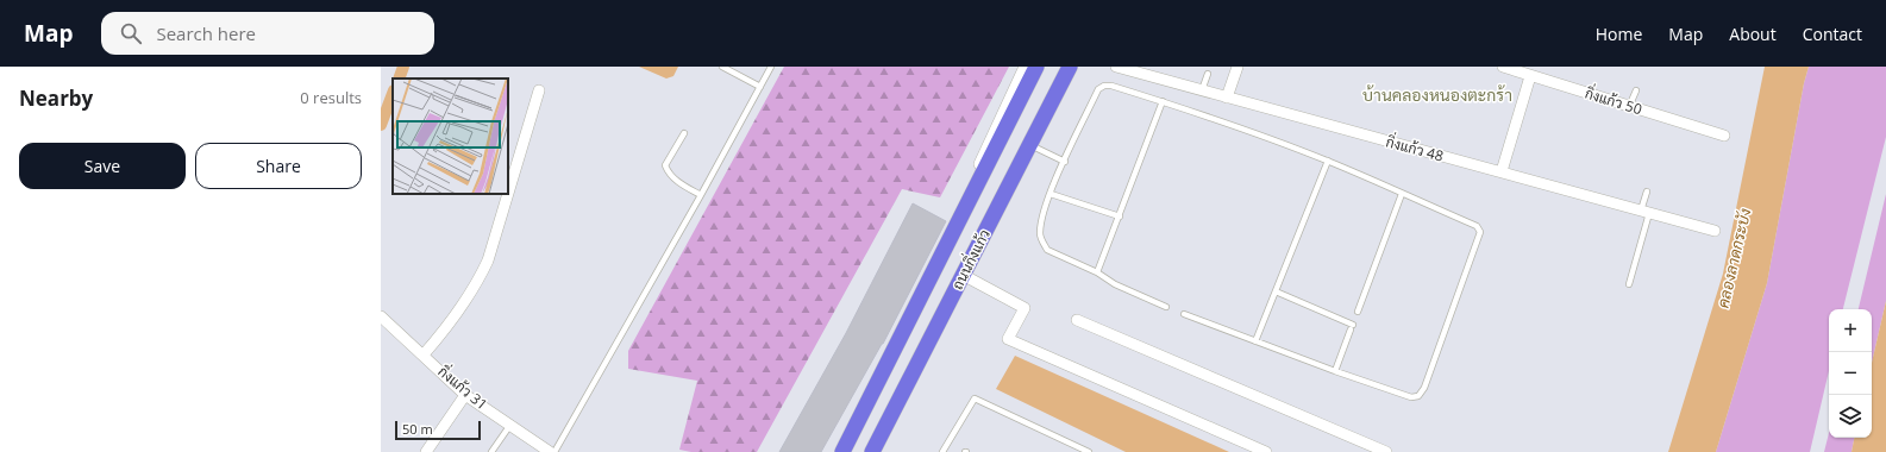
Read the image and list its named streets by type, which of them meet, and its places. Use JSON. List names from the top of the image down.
{
  "streets": {
    "main road": ["ถนนกิ่งแก้ว"],
    "street": ["กิ่งแก้ว 50", "กิ่งแก้ว 48", "กิ่งแก้ว 31"]
  },
  "districts": ["บ้านคลองหนองตะกร้า"],
  "water": ["คลองลาดกระบัง"],
  "scale_bar": "50 m",
  "page": {
    "header": "Map",
    "search": "Search here",
    "nav": [
      "Home",
      "Map",
      "About",
      "Contact"
    ],
    "heading": ["Nearby", "0 results"],
    "buttons": ["Save", "Share"],
    "map_buttons": ["+", "−"],
    "scale": "50 m"
  }
}
